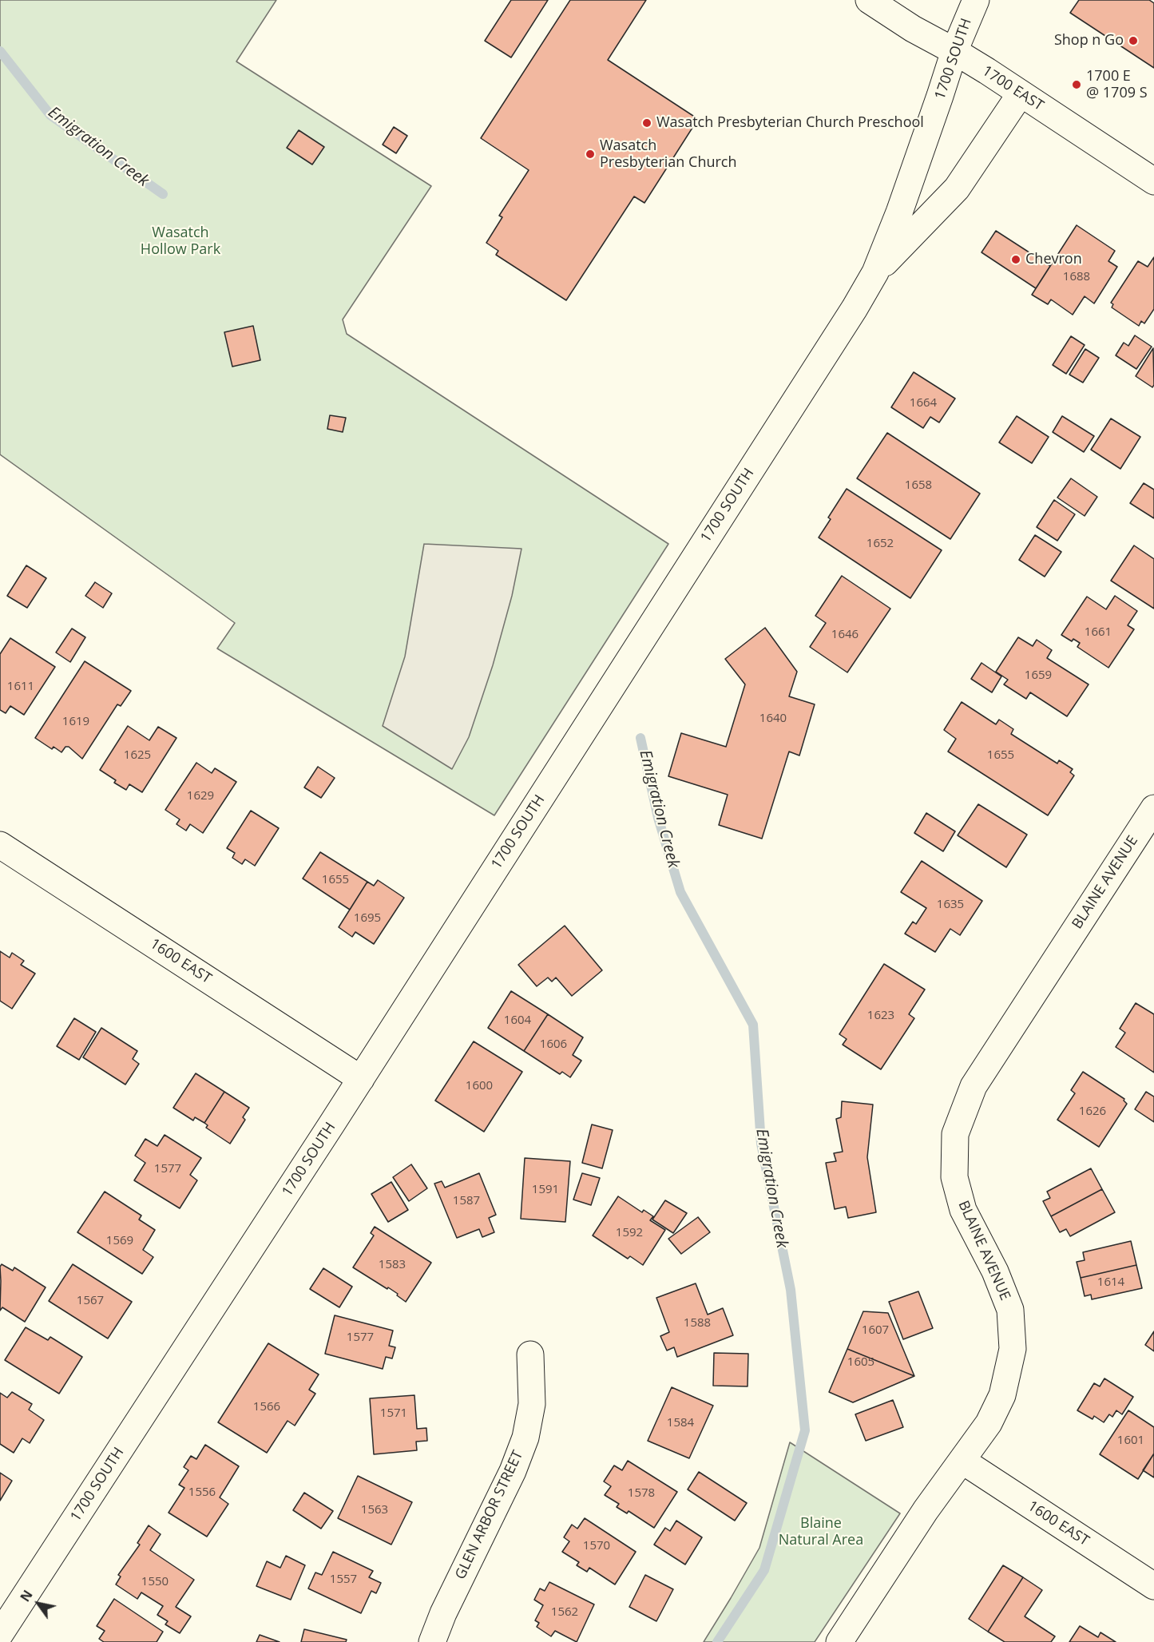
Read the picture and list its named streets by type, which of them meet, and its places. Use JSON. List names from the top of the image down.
{
  "streets": {
    "street": [
      "1700 SOUTH",
      "1700 EAST",
      "BLAINE AVENUE",
      "1600 EAST",
      "GLEN ARBOR STREET"
    ]
  },
  "crossings": [
    ["1700 SOUTH", "1700 EAST"],
    ["1700 SOUTH", "1600 EAST"],
    ["BLAINE AVENUE", "1600 EAST"]
  ],
  "water": ["Emigration Creek"],
  "parks": ["Wasatch Hollow Park", "Blaine Natural Area"],
  "places": [
    "Shop n Go",
    "1700 E @ 1709 S",
    "Wasatch Presbyterian Church Preschool",
    "Wasatch Presbyterian Church",
    "Chevron"
  ],
  "house_numbers": [
    "1688",
    "1664",
    "1658",
    "1652",
    "1661",
    "1646",
    "1659",
    "1611",
    "1640",
    "1619",
    "1625",
    "1655",
    "1629",
    "1655",
    "1635",
    "1695",
    "1623",
    "1604",
    "1606",
    "1600",
    "1626",
    "1577",
    "1591",
    "1587",
    "1592",
    "1569",
    "1583",
    "1614",
    "1567",
    "1588",
    "1607",
    "1577",
    "1605",
    "1566",
    "1571",
    "1584",
    "1601",
    "1556",
    "1578",
    "1563",
    "1570",
    "1557",
    "1550",
    "1562"
  ],
  "north": "top left"
}
